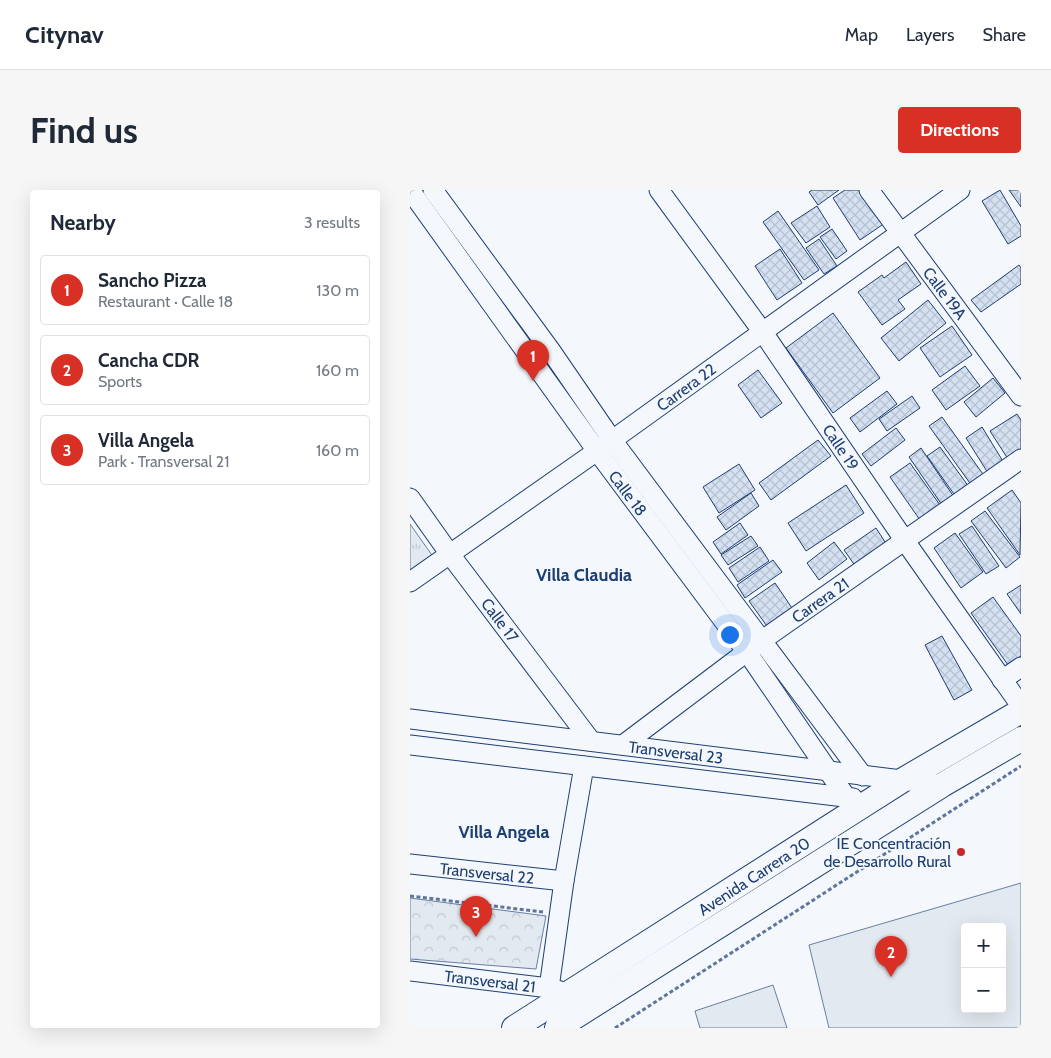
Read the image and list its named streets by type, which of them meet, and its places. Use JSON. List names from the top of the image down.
{
  "streets": {
    "main road": ["Avenida Carrera 20"],
    "street": [
      "Calle 19A",
      "Carrera 22",
      "Calle 19",
      "Calle 18",
      "Carrera 21",
      "Calle 17",
      "Transversal 23",
      "Transversal 22",
      "Transversal 21"
    ]
  },
  "crossings": [
    ["Calle 19A", "Carrera 22"],
    ["Carrera 22", "Calle 19"],
    ["Carrera 22", "Calle 18"],
    ["Carrera 22", "Calle 17"],
    ["Calle 19", "Carrera 21"],
    ["Calle 18", "Carrera 21"],
    ["Calle 18", "Transversal 23"],
    ["Carrera 21", "Transversal 23"],
    ["Calle 17", "Transversal 23"],
    ["Transversal 23", "Avenida Carrera 20"],
    ["Avenida Carrera 20", "Transversal 21"]
  ],
  "districts": ["Villa Claudia", "Villa Angela"],
  "places": ["IE Concentración de Desarrollo Rural"],
  "page": {
    "header": "Citynav",
    "nav": ["Map", "Layers", "Share"],
    "buttons": "Directions",
    "title": "Find us",
    "heading": ["Nearby", "3 results"],
    "list": [
      {
        "mark": "1",
        "name": "Sancho Pizza",
        "note": "Restaurant · Calle 18",
        "value": "130 m"
      },
      {
        "mark": "2",
        "name": "Cancha CDR",
        "note": "Sports",
        "value": "160 m"
      },
      {
        "mark": "3",
        "name": "Villa Angela",
        "note": "Park · Transversal 21",
        "value": "160 m"
      }
    ],
    "pins": ["1", "3", "2"],
    "map_buttons": ["+", "−"]
  }
}
